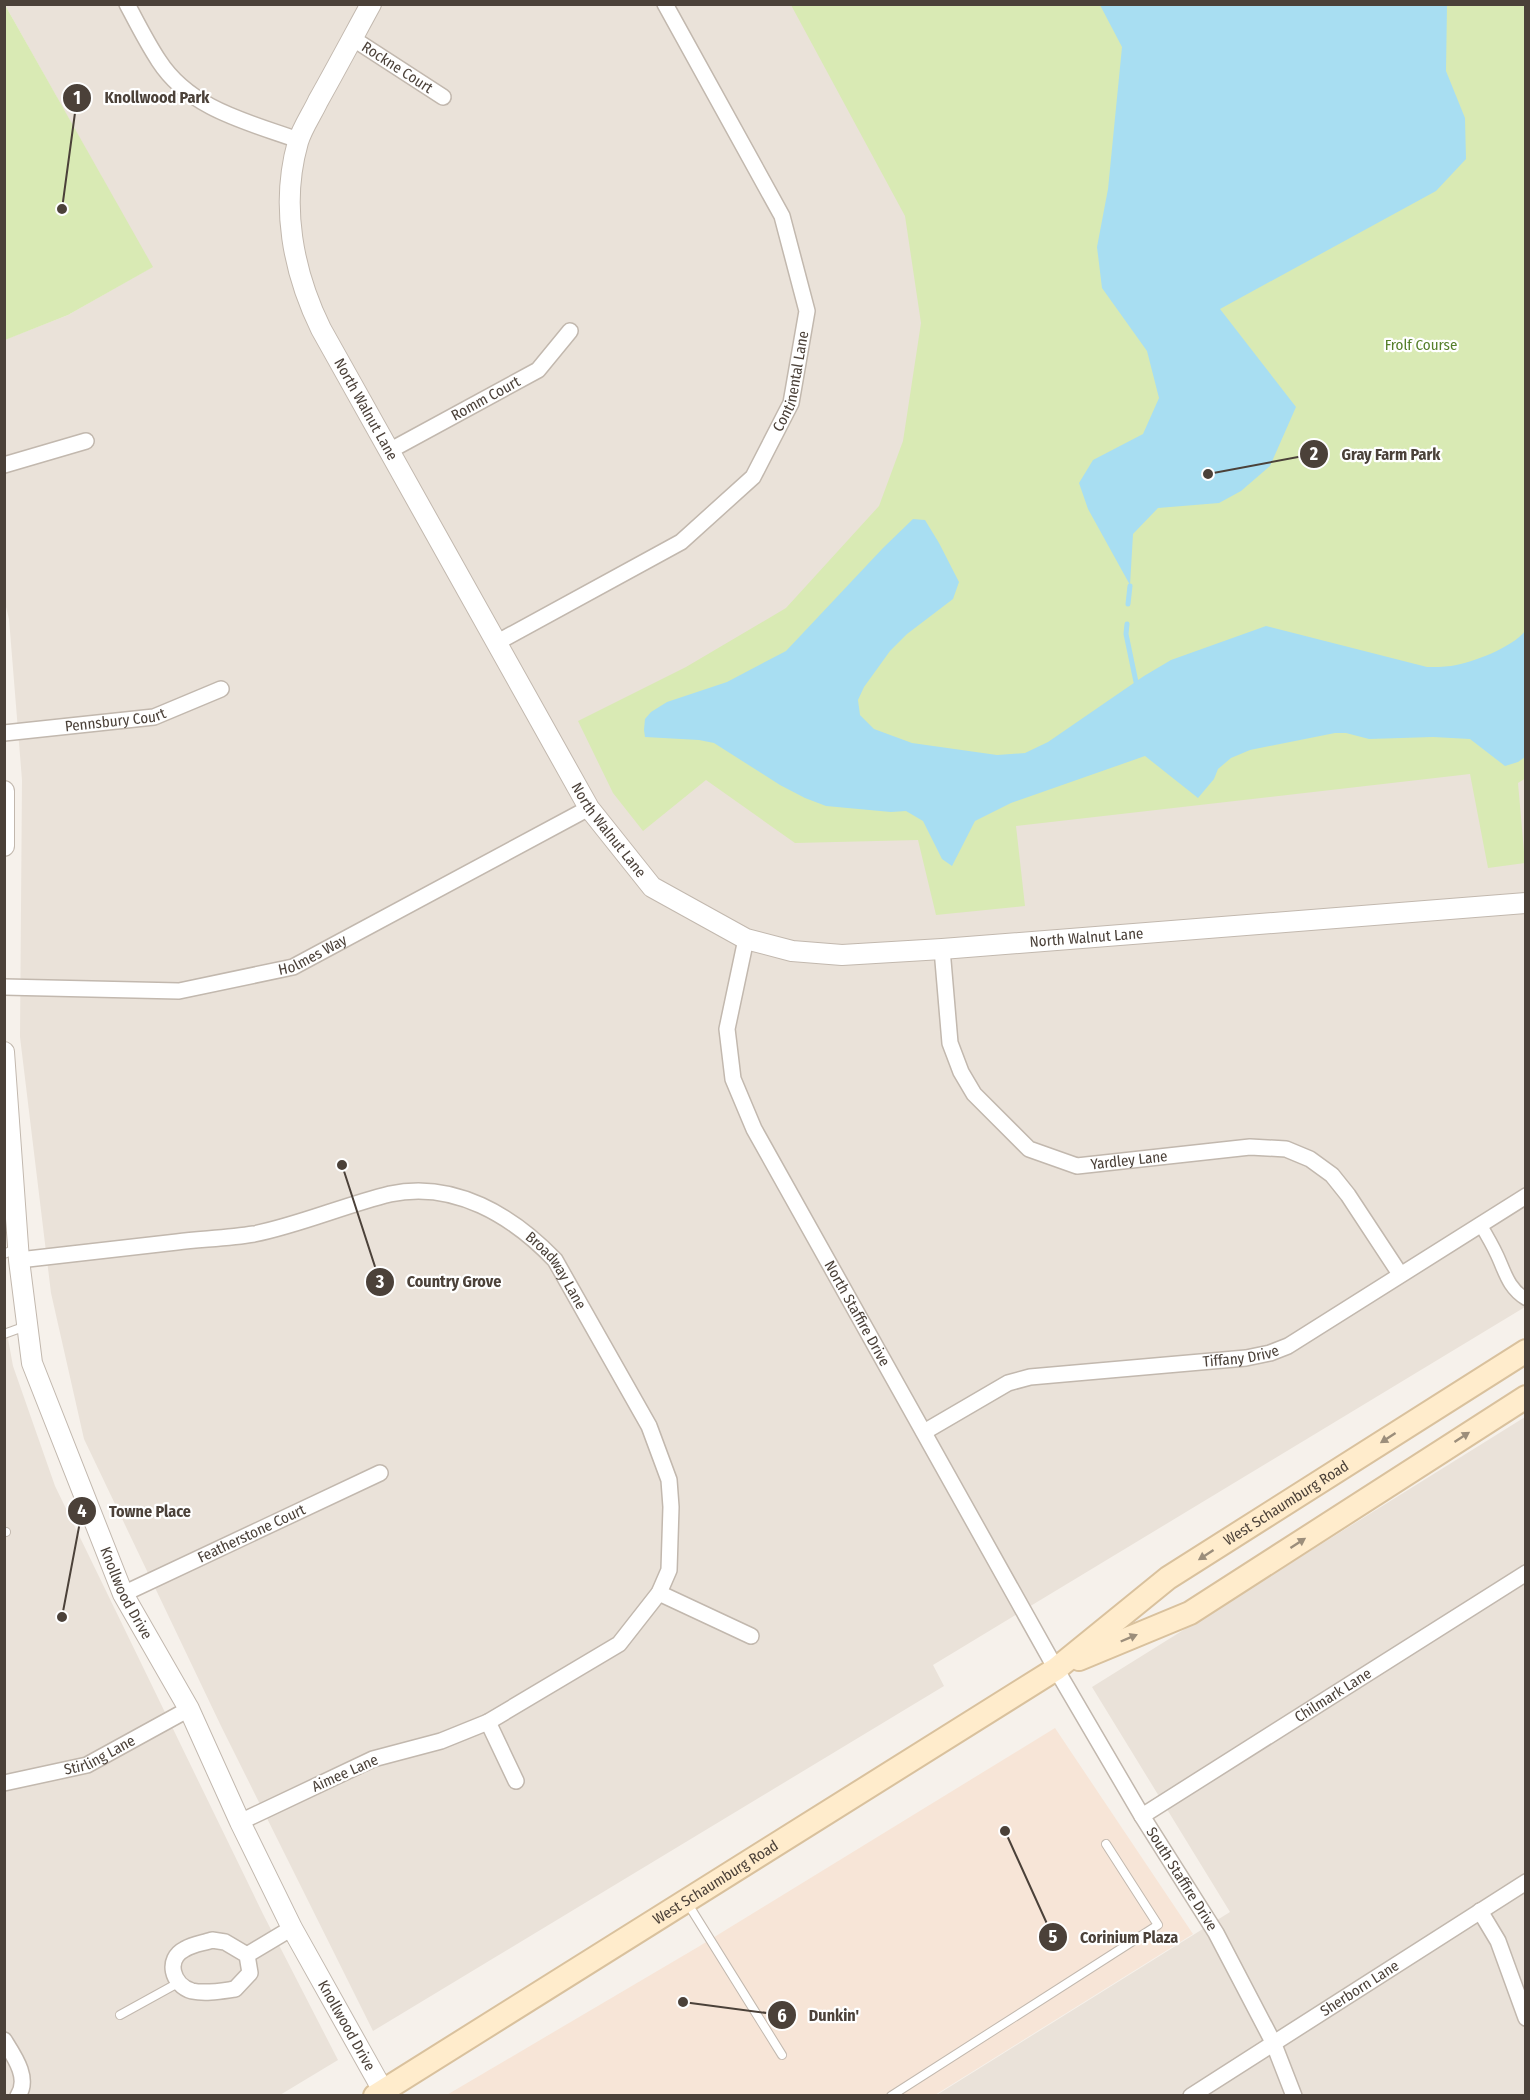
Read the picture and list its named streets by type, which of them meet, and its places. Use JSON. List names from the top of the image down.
{
  "streets": {
    "main road": ["West Schaumburg Road"],
    "street": [
      "Rockne Court",
      "Continental Lane",
      "Romm Court",
      "North Walnut Lane",
      "Pennsbury Court",
      "Holmes Way",
      "Yardley Lane",
      "Broadway Lane",
      "North Staffire Drive",
      "Tiffany Drive",
      "Featherstone Court",
      "Knollwood Drive",
      "Chilmark Lane",
      "Stirling Lane",
      "Aimee Lane",
      "South Staffire Drive",
      "Sherborn Lane"
    ]
  },
  "crossings": [
    ["Rockne Court", "North Walnut Lane"],
    ["Continental Lane", "North Walnut Lane"],
    ["Romm Court", "North Walnut Lane"],
    ["North Walnut Lane", "Holmes Way"],
    ["North Walnut Lane", "Yardley Lane"],
    ["North Walnut Lane", "North Staffire Drive"],
    ["Yardley Lane", "Tiffany Drive"],
    ["Broadway Lane", "Knollwood Drive"],
    ["Broadway Lane", "Aimee Lane"],
    ["North Staffire Drive", "Tiffany Drive"],
    ["North Staffire Drive", "West Schaumburg Road"],
    ["North Staffire Drive", "South Staffire Drive"],
    ["West Schaumburg Road", "Knollwood Drive"],
    ["West Schaumburg Road", "South Staffire Drive"],
    ["Featherstone Court", "Knollwood Drive"],
    ["Knollwood Drive", "Stirling Lane"],
    ["Knollwood Drive", "Aimee Lane"],
    ["Chilmark Lane", "South Staffire Drive"],
    ["South Staffire Drive", "Sherborn Lane"]
  ],
  "parks": ["Frolf Course"],
  "places": [
    "Knollwood Park",
    "Gray Farm Park",
    "Country Grove",
    "Towne Place",
    "Corinium Plaza",
    "Dunkin'"
  ]
}
